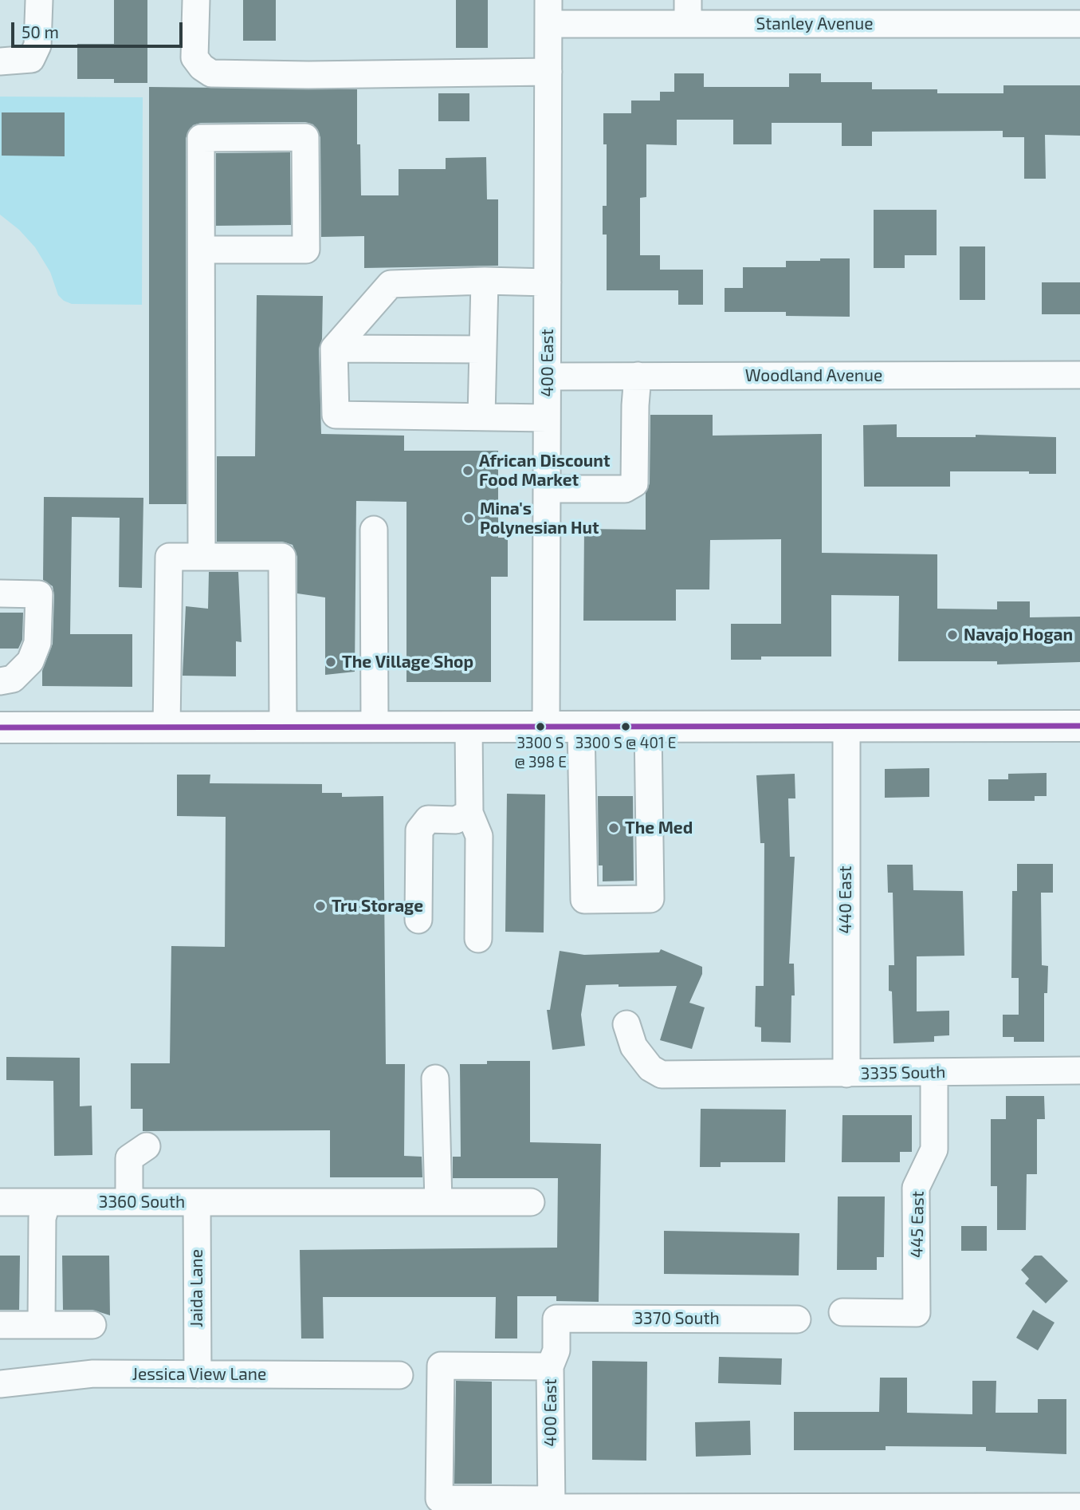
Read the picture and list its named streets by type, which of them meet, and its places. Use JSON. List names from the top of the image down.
{
  "streets": {
    "street": [
      "Stanley Avenue",
      "400 East",
      "Woodland Avenue",
      "440 East",
      "3335 South",
      "3360 South",
      "445 East",
      "Jaida Lane",
      "3370 South",
      "Jessica View Lane"
    ]
  },
  "crossings": [
    ["Stanley Avenue", "400 East"],
    ["400 East", "Woodland Avenue"],
    ["400 East", "3370 South"],
    ["440 East", "3335 South"],
    ["3335 South", "445 East"],
    ["3360 South", "Jaida Lane"],
    ["Jaida Lane", "Jessica View Lane"]
  ],
  "places": [
    "African Discount Food Market",
    "Mina's Polynesian Hut",
    "Navajo Hogan",
    "The Village Shop",
    "3300 S @ 398 E",
    "3300 S @ 401 E",
    "The Med",
    "Tru Storage"
  ],
  "scale_bar": "50 m"
}
